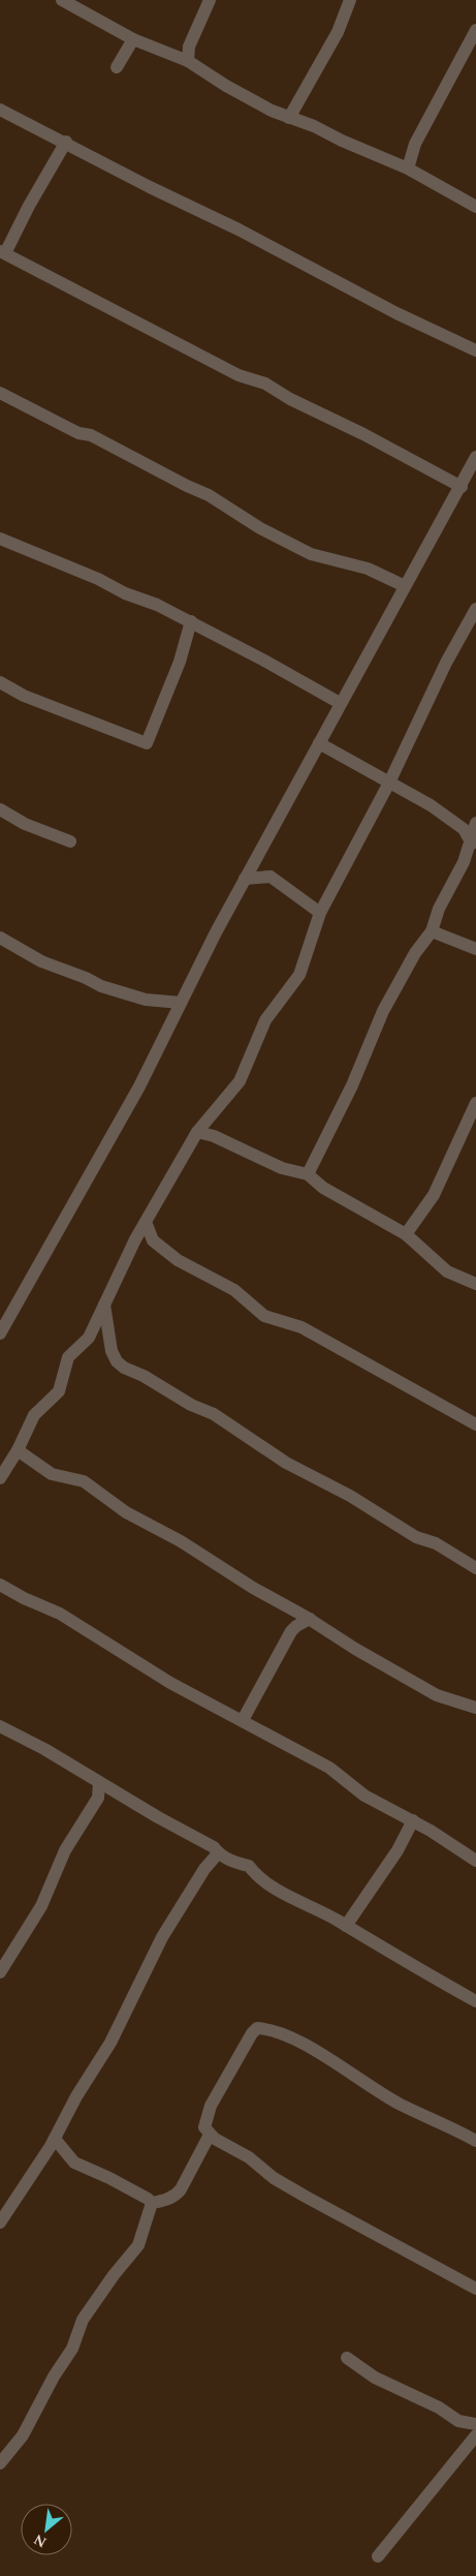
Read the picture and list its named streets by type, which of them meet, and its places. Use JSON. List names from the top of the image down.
{
  "north": "bottom left"
}
